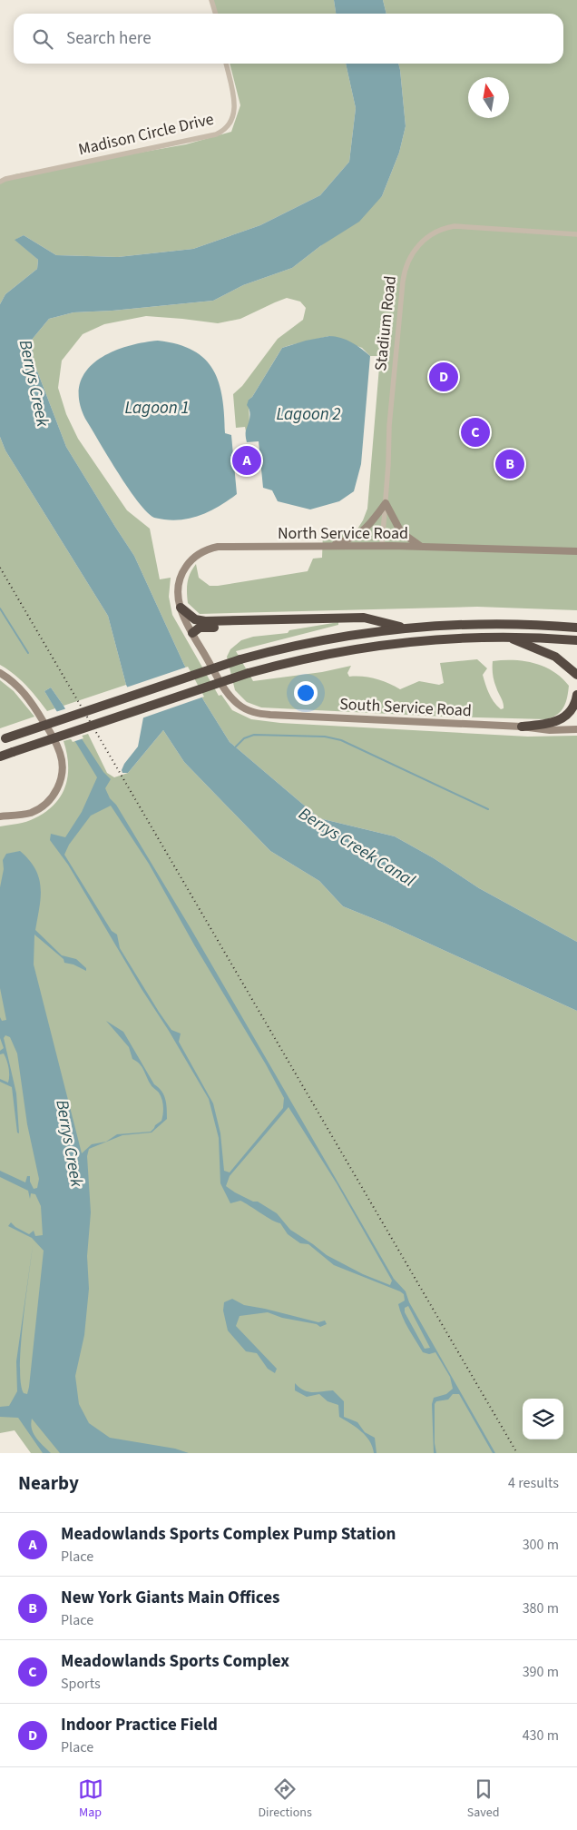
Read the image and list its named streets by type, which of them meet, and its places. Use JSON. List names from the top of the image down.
{
  "streets": {
    "street": [
      "Madison Circle Drive",
      "Stadium Road",
      "North Service Road",
      "South Service Road"
    ]
  },
  "crossings": [
    ["Stadium Road", "North Service Road"],
    ["North Service Road", "South Service Road"]
  ],
  "water": [
    "Berrys Creek",
    "Lagoon 1",
    "Lagoon 2",
    "Berrys Creek Canal"
  ],
  "north": "top",
  "page": {
    "search": "Search here",
    "pins": [
      "D",
      "C",
      "A",
      "B"
    ],
    "heading": ["Nearby", "4 results"],
    "list": [
      {
        "mark": "A",
        "name": "Meadowlands Sports Complex Pump Station",
        "note": "Place",
        "value": "300 m"
      },
      {
        "mark": "B",
        "name": "New York Giants Main Offices",
        "note": "Place",
        "value": "380 m"
      },
      {
        "mark": "C",
        "name": "Meadowlands Sports Complex",
        "note": "Sports",
        "value": "390 m"
      },
      {
        "mark": "D",
        "name": "Indoor Practice Field",
        "note": "Place",
        "value": "430 m"
      }
    ],
    "nav": ["Map", "Directions", "Saved"]
  }
}
